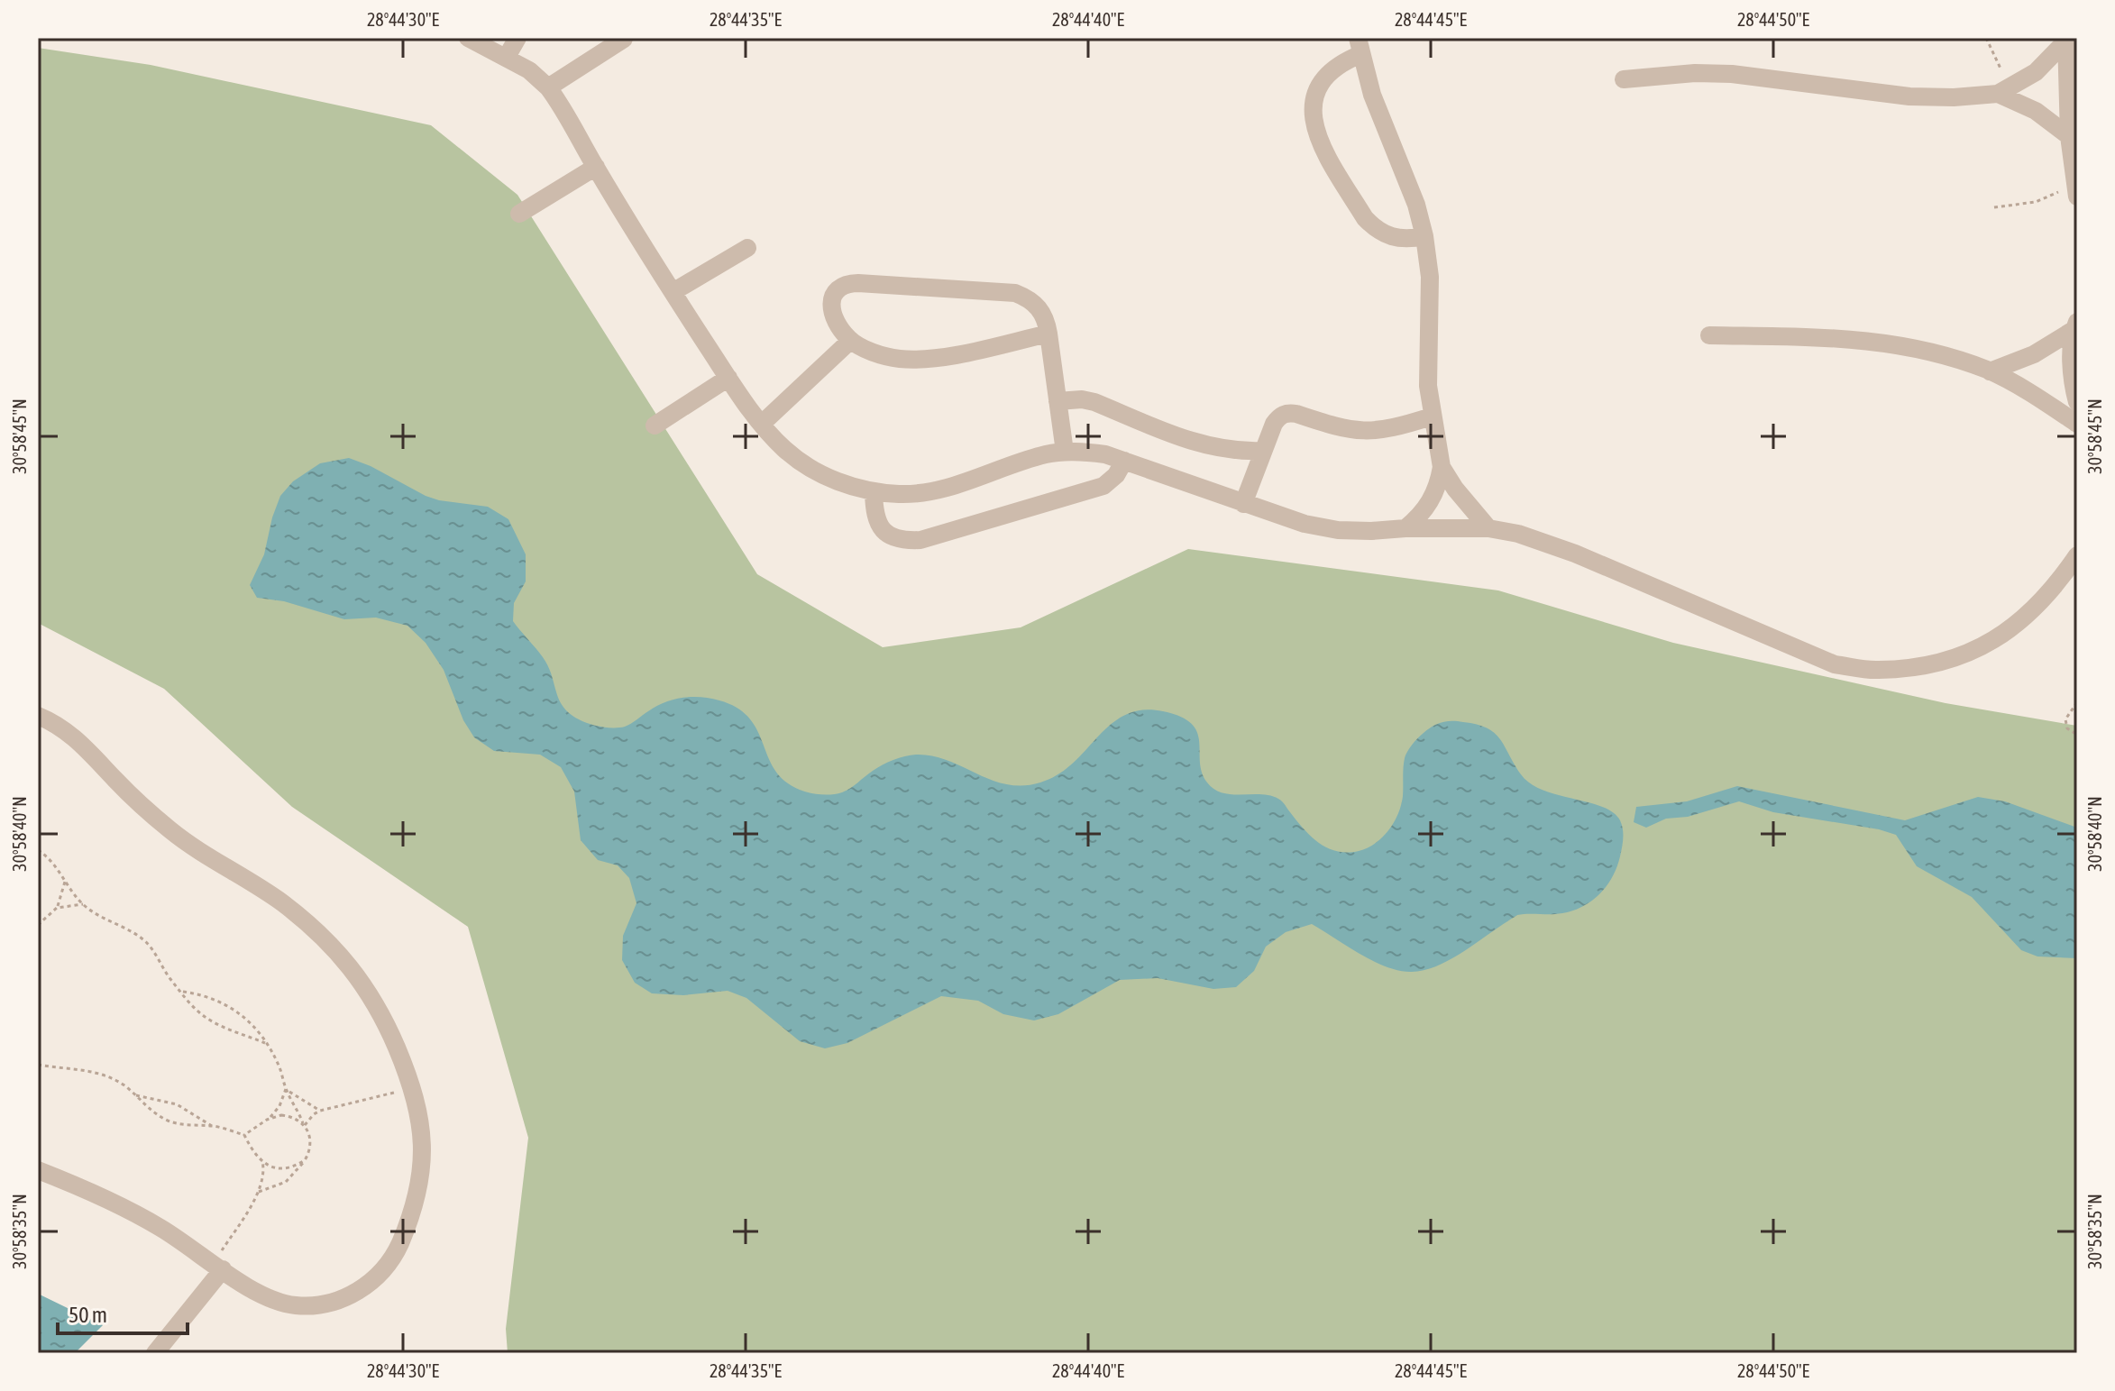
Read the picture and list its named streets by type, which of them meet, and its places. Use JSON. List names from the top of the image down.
{
  "scale_bar": "50 m",
  "coordinates": [
    "28°44'30\"E",
    "28°44'35\"E",
    "28°44'40\"E",
    "28°44'45\"E",
    "28°44'50\"E",
    "30°58'45\"N",
    "30°58'40\"N",
    "30°58'35\"N"
  ]
}
